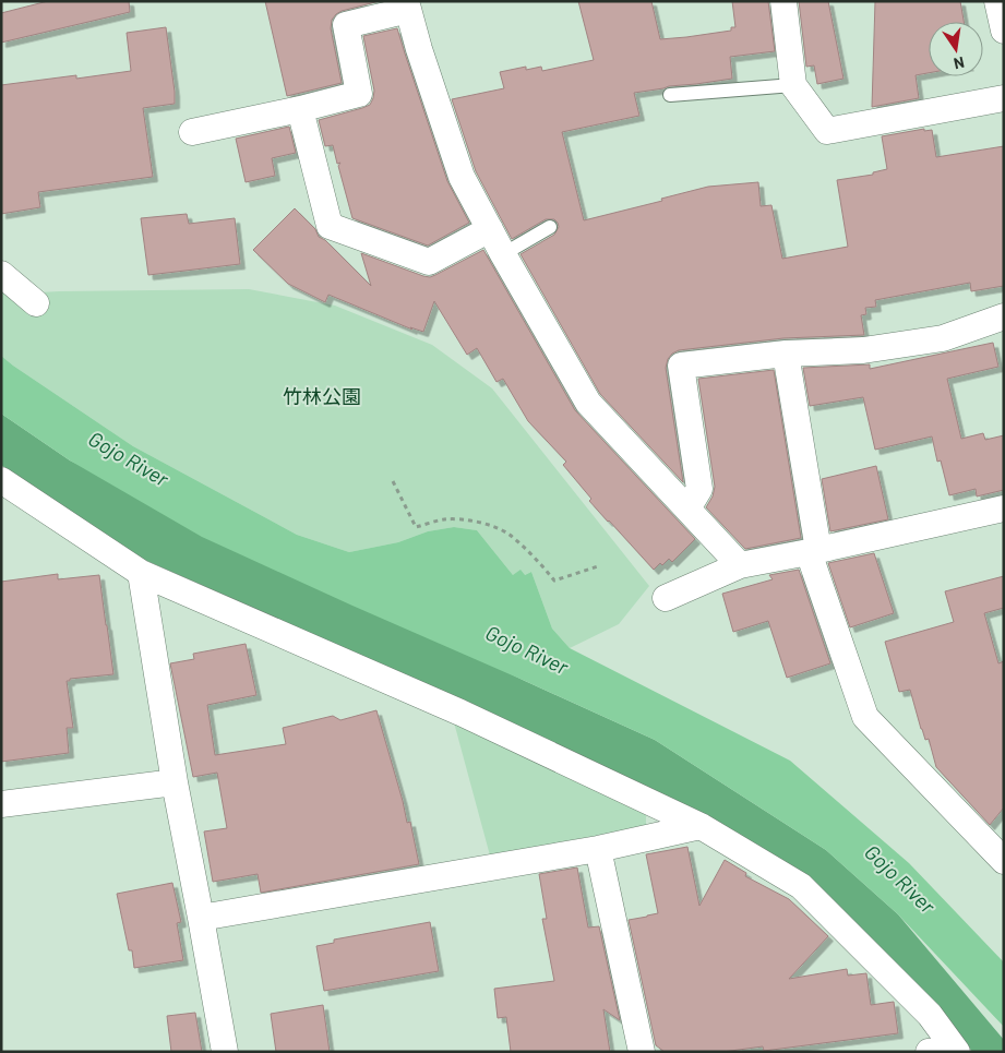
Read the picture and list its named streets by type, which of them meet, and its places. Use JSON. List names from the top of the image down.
{
  "water": ["Gojo River"],
  "parks": ["竹林公園"],
  "north": "bottom"
}
